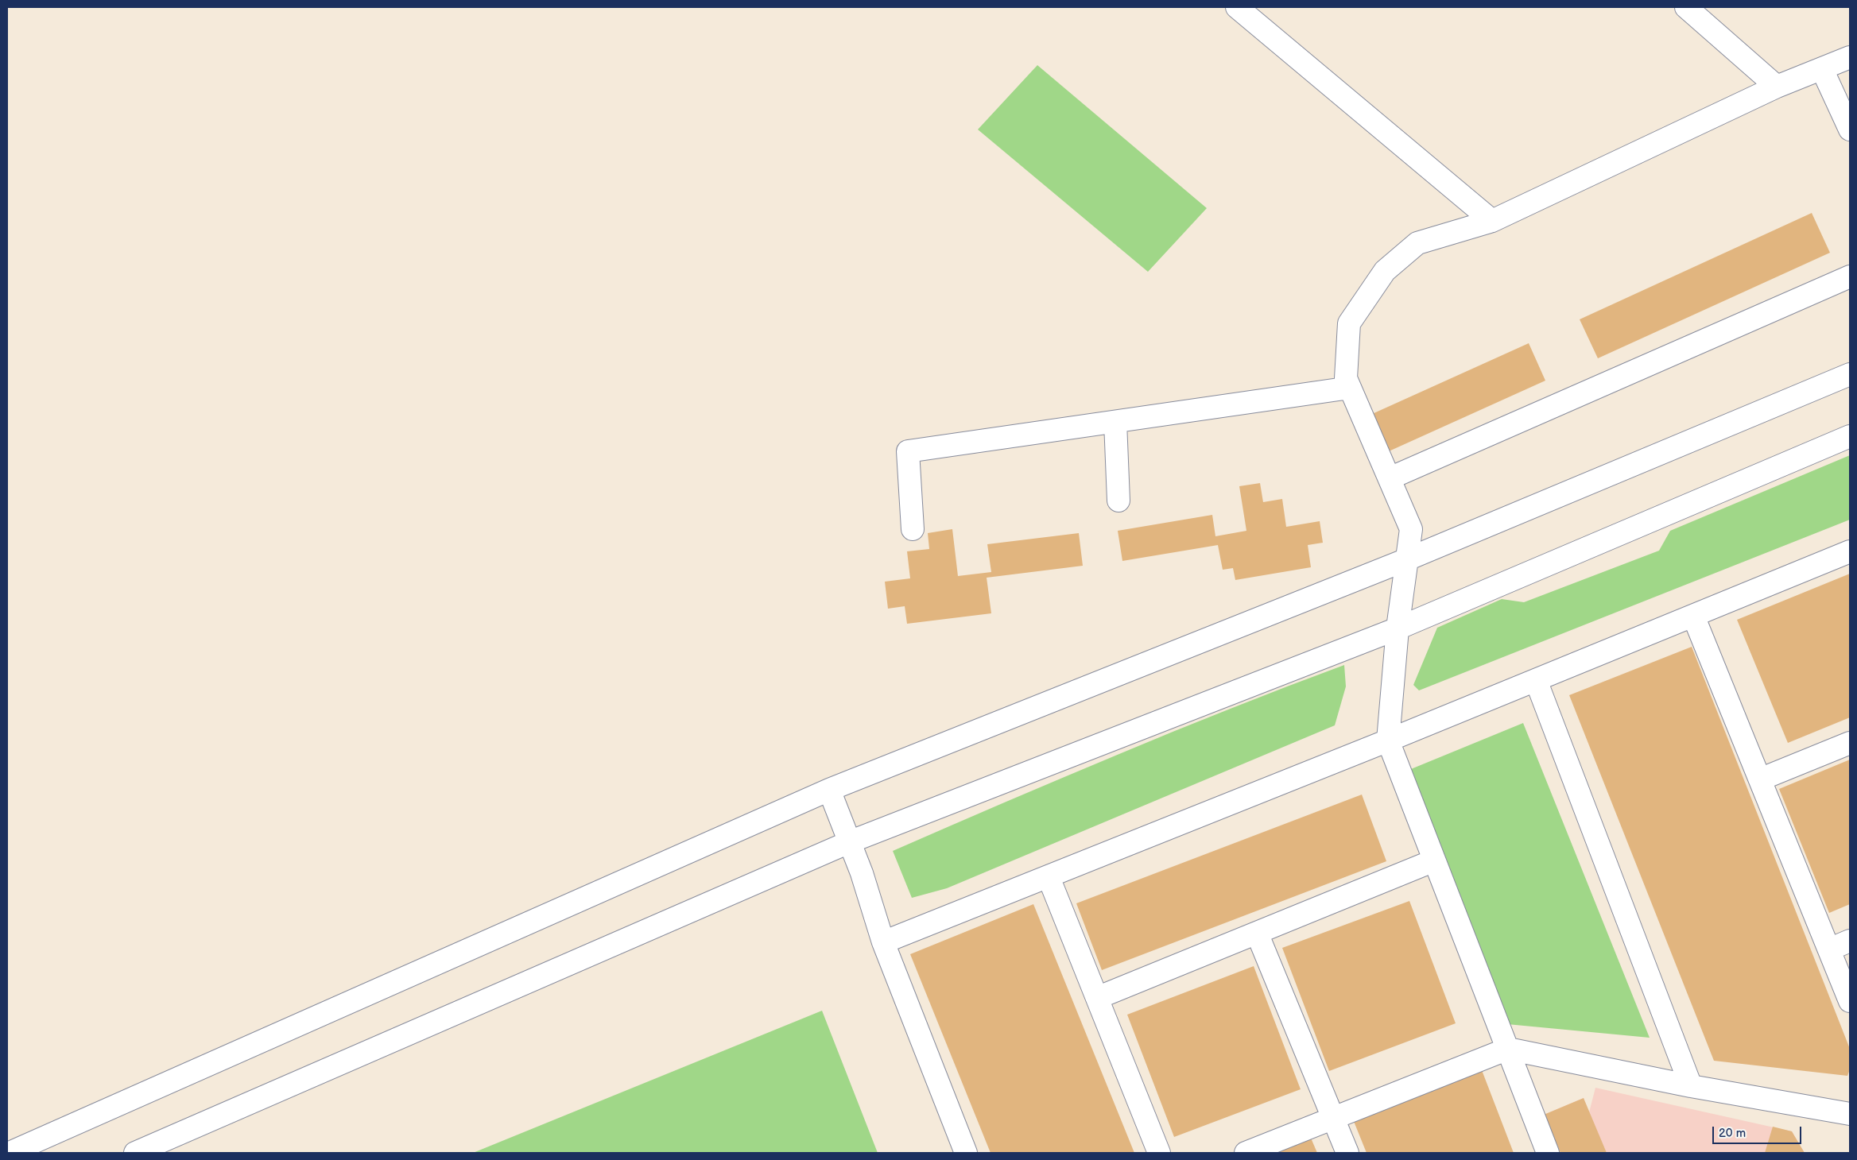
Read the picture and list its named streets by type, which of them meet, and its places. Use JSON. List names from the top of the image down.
{
  "scale_bar": "20 m"
}
